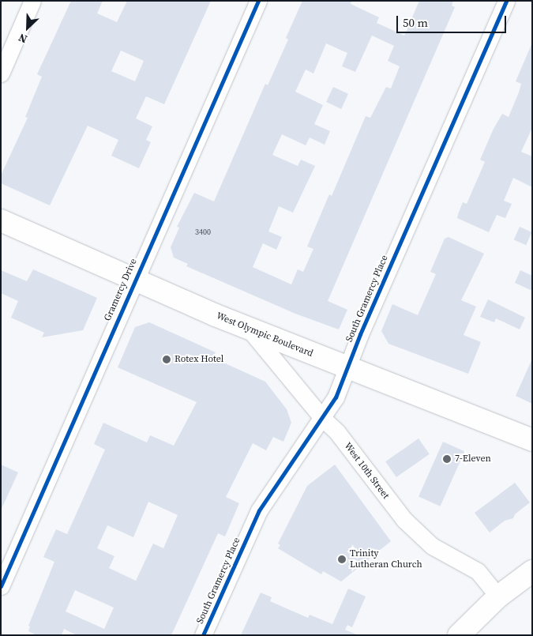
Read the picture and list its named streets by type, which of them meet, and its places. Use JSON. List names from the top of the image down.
{
  "streets": {
    "main road": ["West Olympic Boulevard"],
    "street": ["Gramercy Drive", "South Gramercy Place", "West 10th Street"]
  },
  "crossings": [
    ["Gramercy Drive", "West Olympic Boulevard"],
    ["South Gramercy Place", "West Olympic Boulevard"],
    ["South Gramercy Place", "West 10th Street"],
    ["West Olympic Boulevard", "West 10th Street"]
  ],
  "places": ["Rotex Hotel", "7-Eleven", "Trinity Lutheran Church"],
  "house_numbers": ["3400"],
  "scale_bar": "50 m",
  "north": "bottom left"
}
